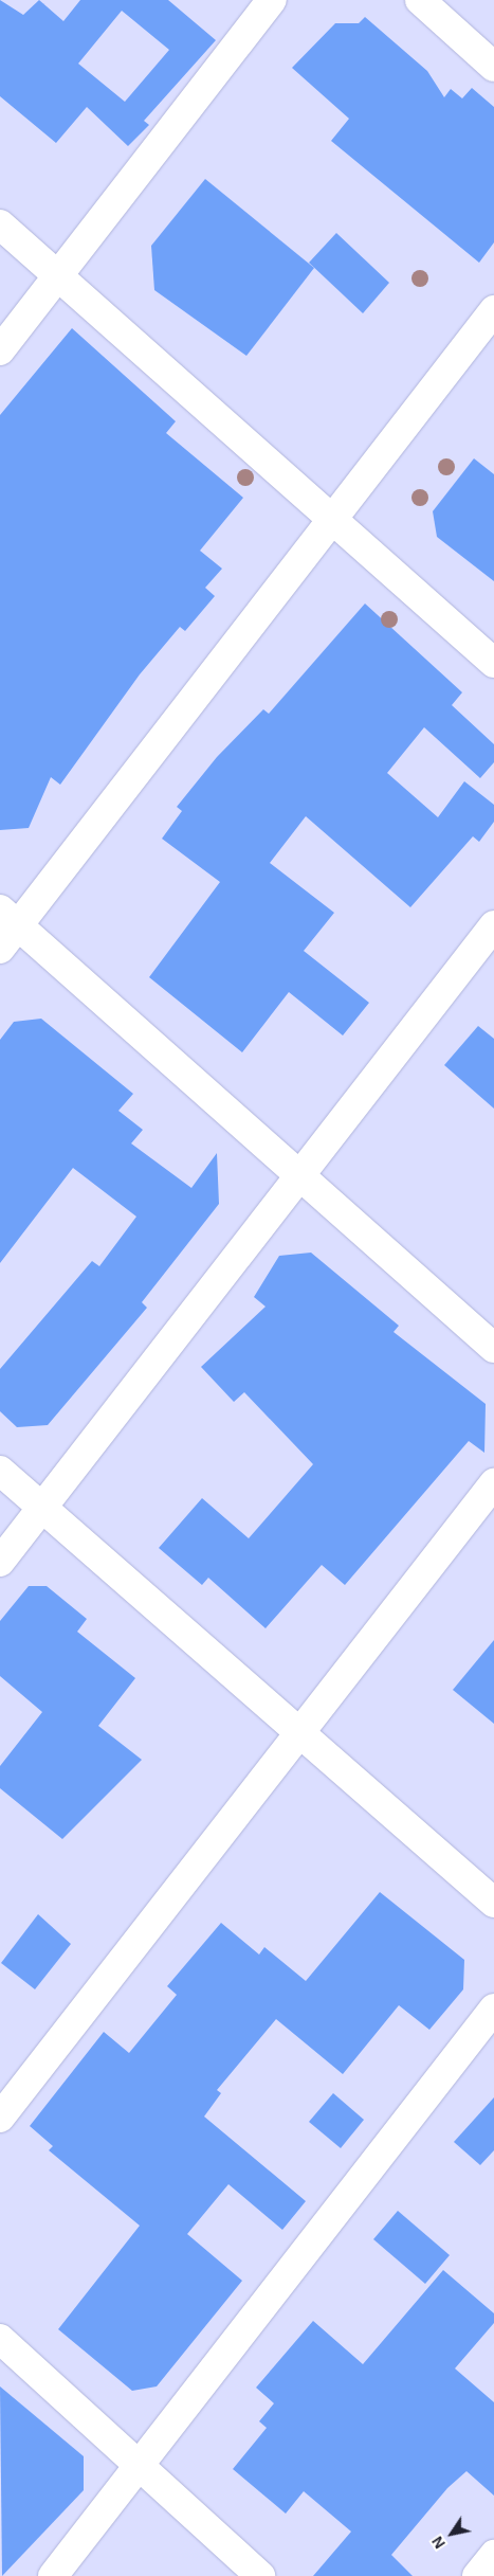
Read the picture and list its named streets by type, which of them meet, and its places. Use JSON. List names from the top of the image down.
{
  "north": "bottom left"
}
